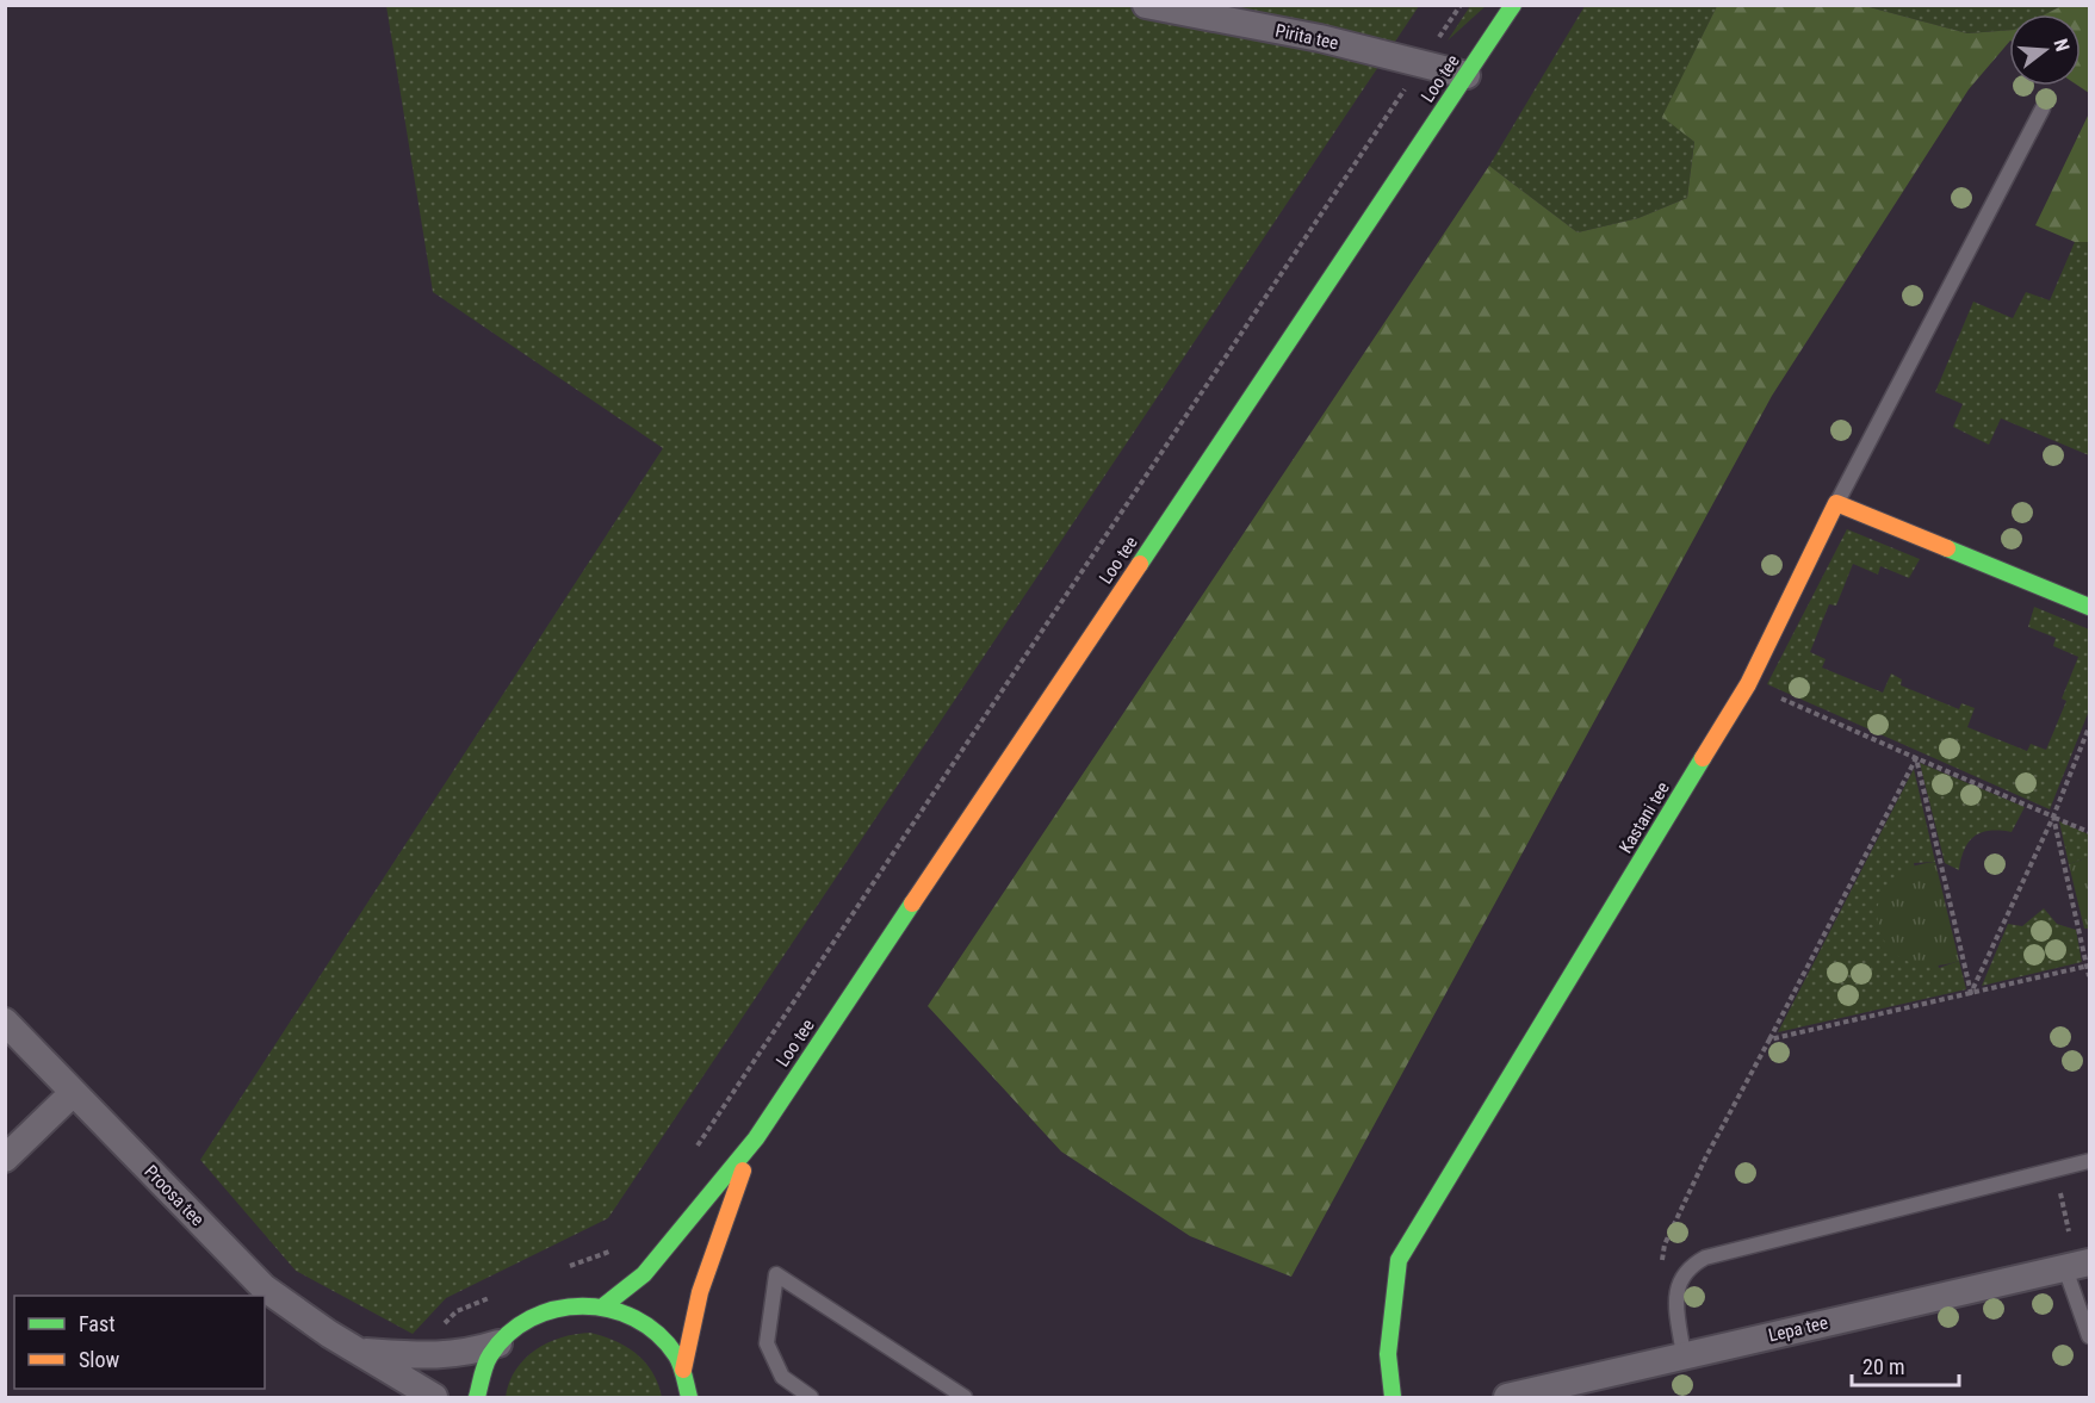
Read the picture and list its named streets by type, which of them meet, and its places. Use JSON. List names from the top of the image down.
{
  "streets": {
    "street": [
      "Pirita tee",
      "Loo tee",
      "Kastani tee",
      "Proosa tee",
      "Lepa tee"
    ]
  },
  "crossings": [
    ["Pirita tee", "Loo tee"]
  ],
  "legend": ["Fast", "Slow"],
  "scale_bar": "20 m",
  "north": "right"
}
